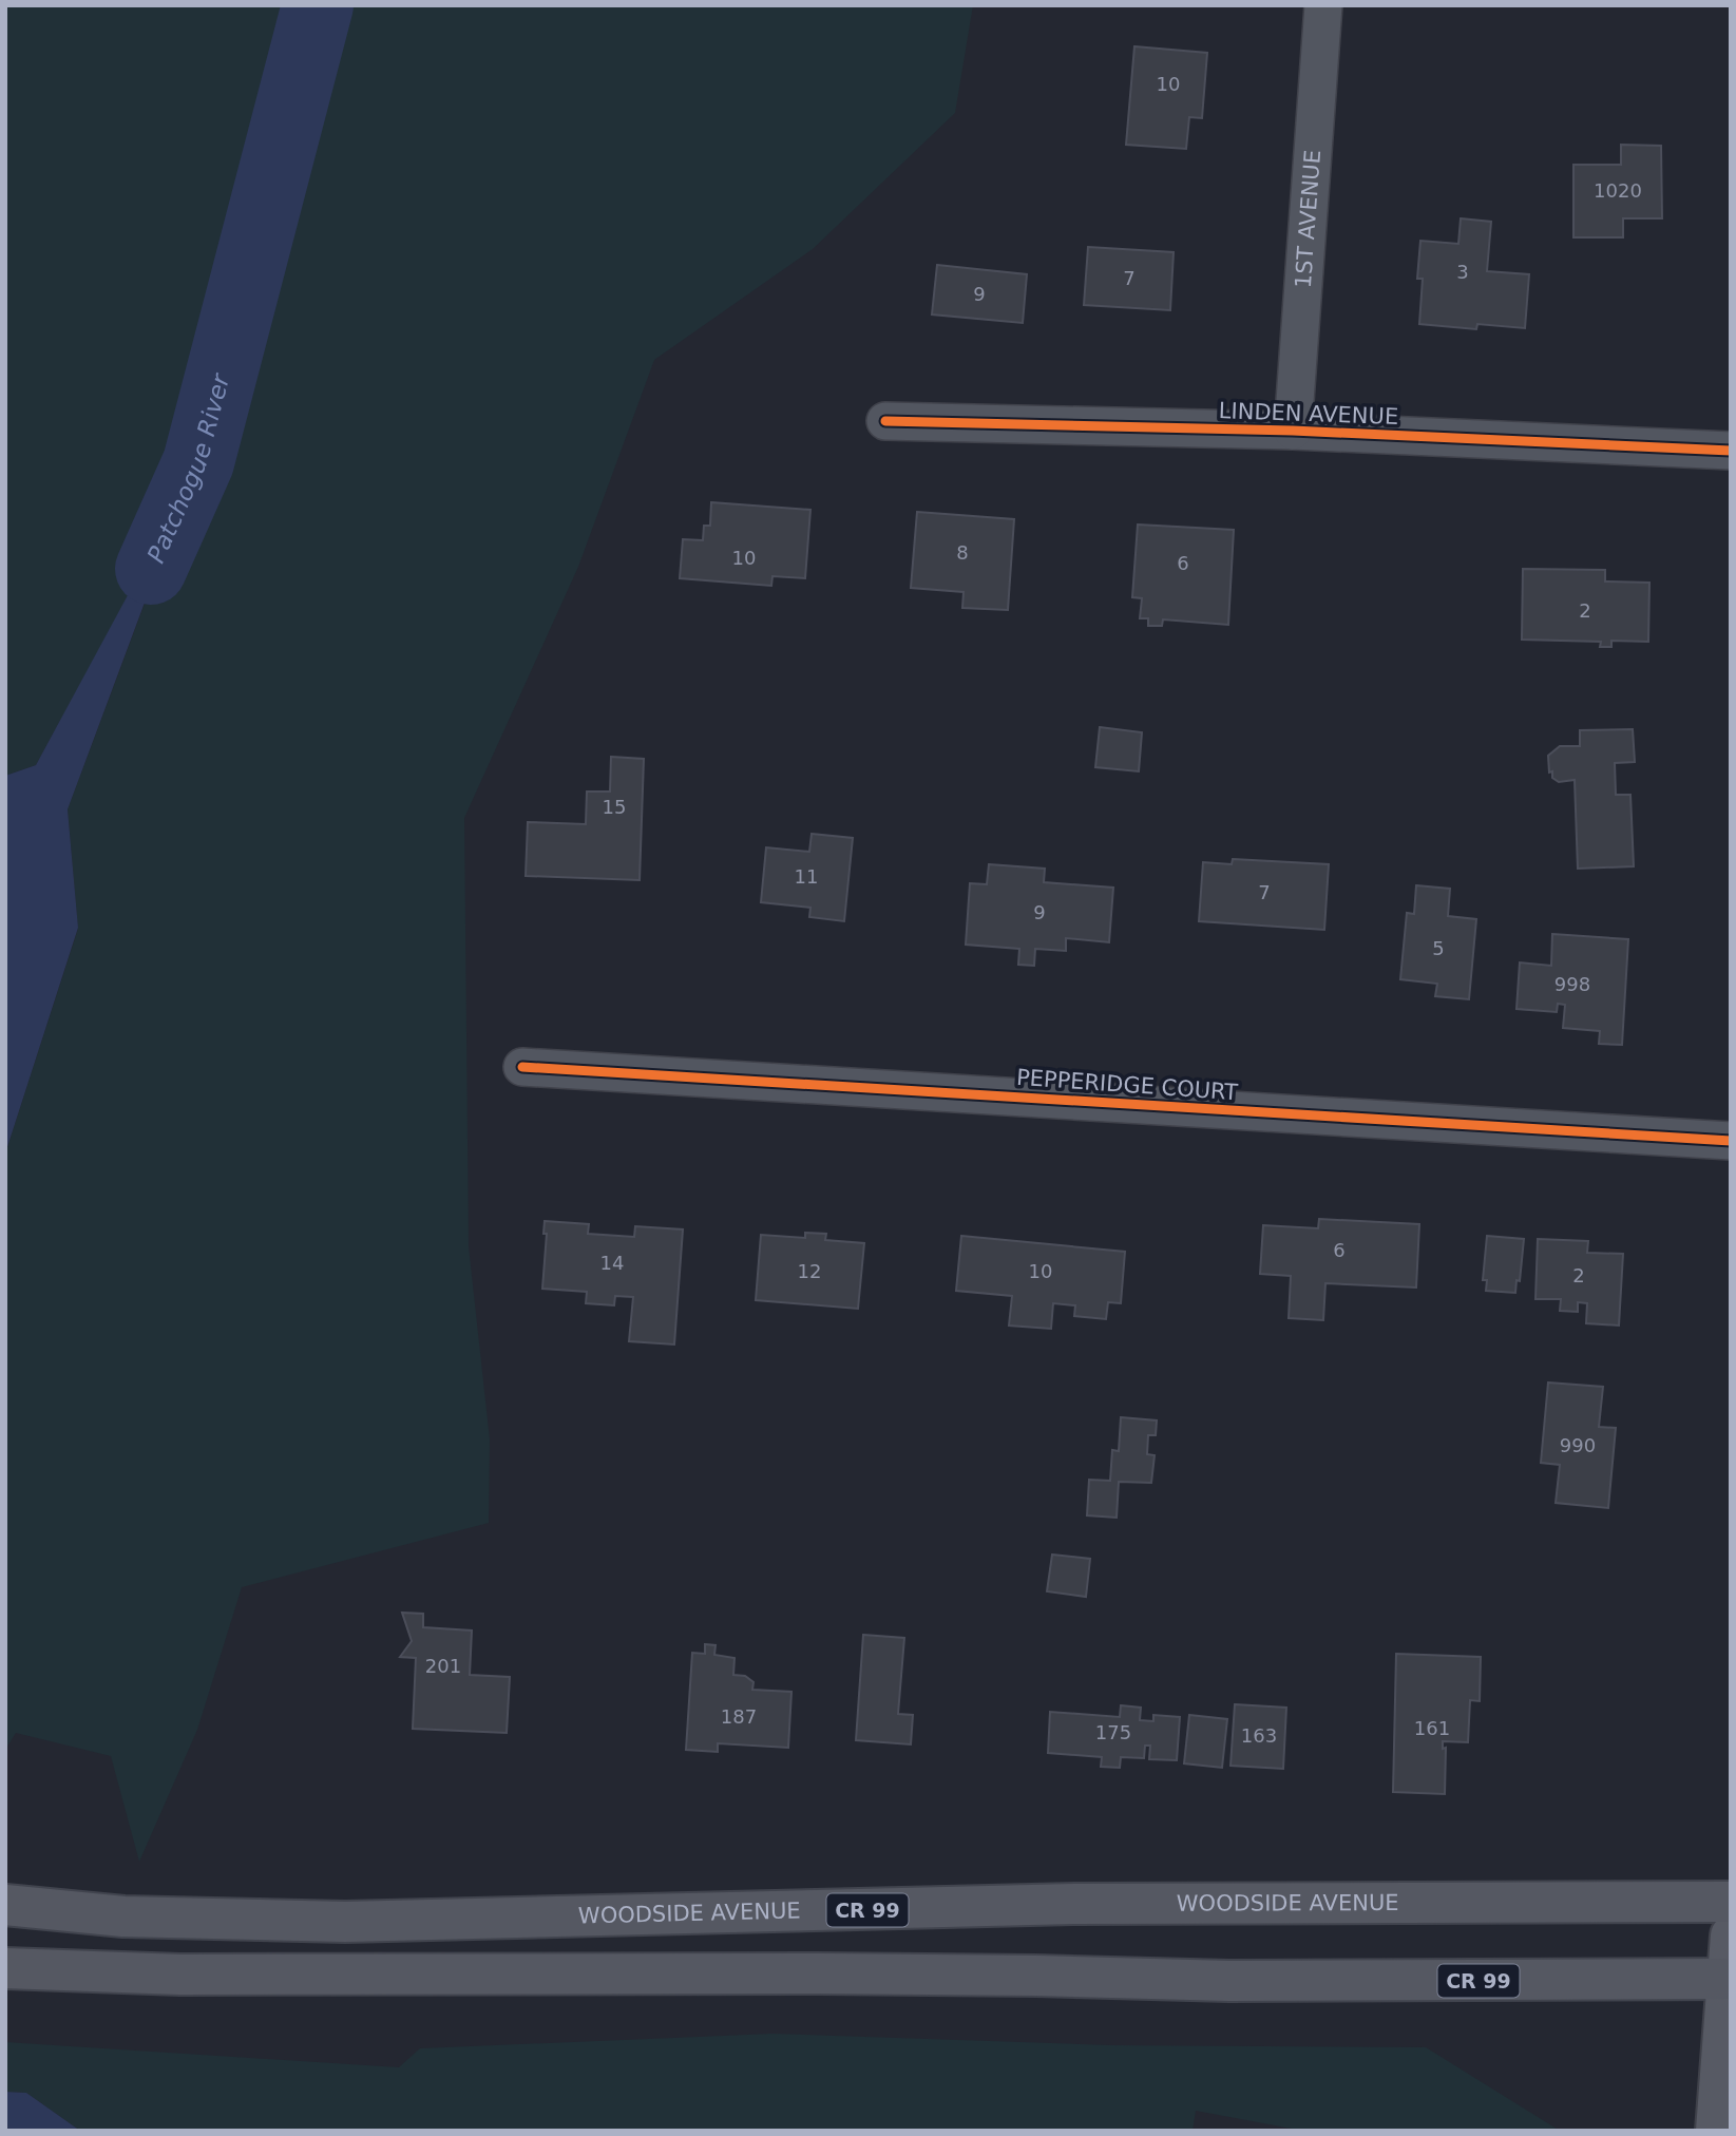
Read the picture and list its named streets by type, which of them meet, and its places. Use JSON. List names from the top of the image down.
{
  "streets": {
    "main road": ["WOODSIDE AVENUE", "CR 99"],
    "street": ["1ST AVENUE", "LINDEN AVENUE", "PEPPERIDGE COURT"]
  },
  "crossings": [
    ["1ST AVENUE", "LINDEN AVENUE"]
  ],
  "water": ["Patchogue River"],
  "house_numbers": [
    "10",
    "1020",
    "3",
    "7",
    "9",
    "8",
    "10",
    "6",
    "2",
    "15",
    "11",
    "7",
    "9",
    "5",
    "998",
    "6",
    "14",
    "12",
    "10",
    "2",
    "990",
    "201",
    "187",
    "161",
    "175",
    "163"
  ]
}
